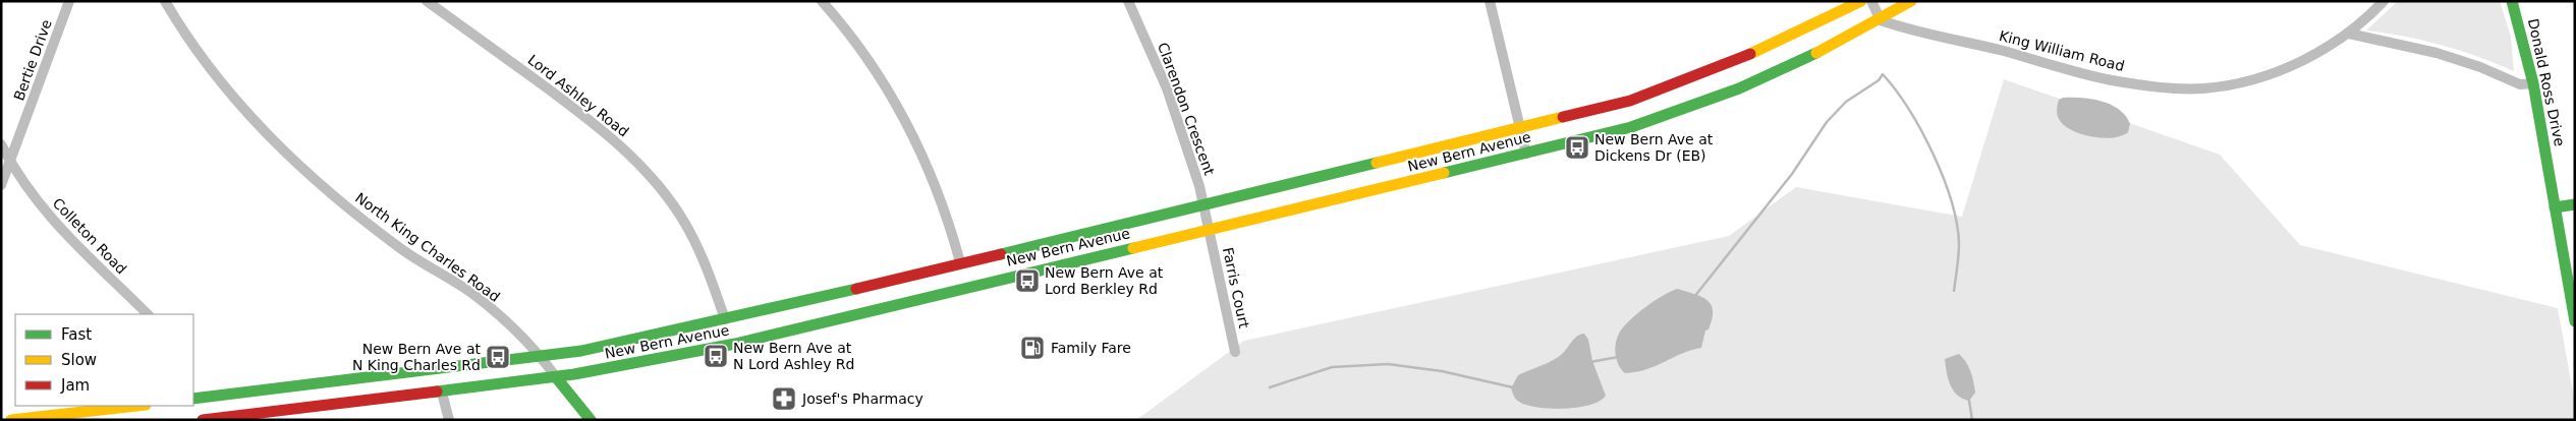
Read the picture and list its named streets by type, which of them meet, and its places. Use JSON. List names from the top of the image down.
{
  "streets": {
    "main road": ["Donald Ross Drive", "New Bern Avenue"],
    "street": [
      "King William Road",
      "Bertie Drive",
      "Lord Ashley Road",
      "Clarendon Crescent",
      "Colleton Road",
      "North King Charles Road",
      "Farris Court"
    ]
  },
  "crossings": [
    ["King William Road", "New Bern Avenue"],
    ["Bertie Drive", "Colleton Road"],
    ["Lord Ashley Road", "New Bern Avenue"],
    ["Clarendon Crescent", "New Bern Avenue"],
    ["Clarendon Crescent", "Farris Court"],
    ["New Bern Avenue", "North King Charles Road"],
    ["New Bern Avenue", "Farris Court"]
  ],
  "places": {
    "bus stop": [
      "New Bern Ave at Dickens Dr (EB)",
      "New Bern Ave at Lord Berkley Rd",
      "New Bern Ave at N Lord Ashley Rd",
      "New Bern Ave at N King Charles Rd"
    ],
    "fuel station": ["Family Fare"],
    "pharmacy": ["Josef's Pharmacy"]
  },
  "legend": ["Fast", "Slow", "Jam"]
}
